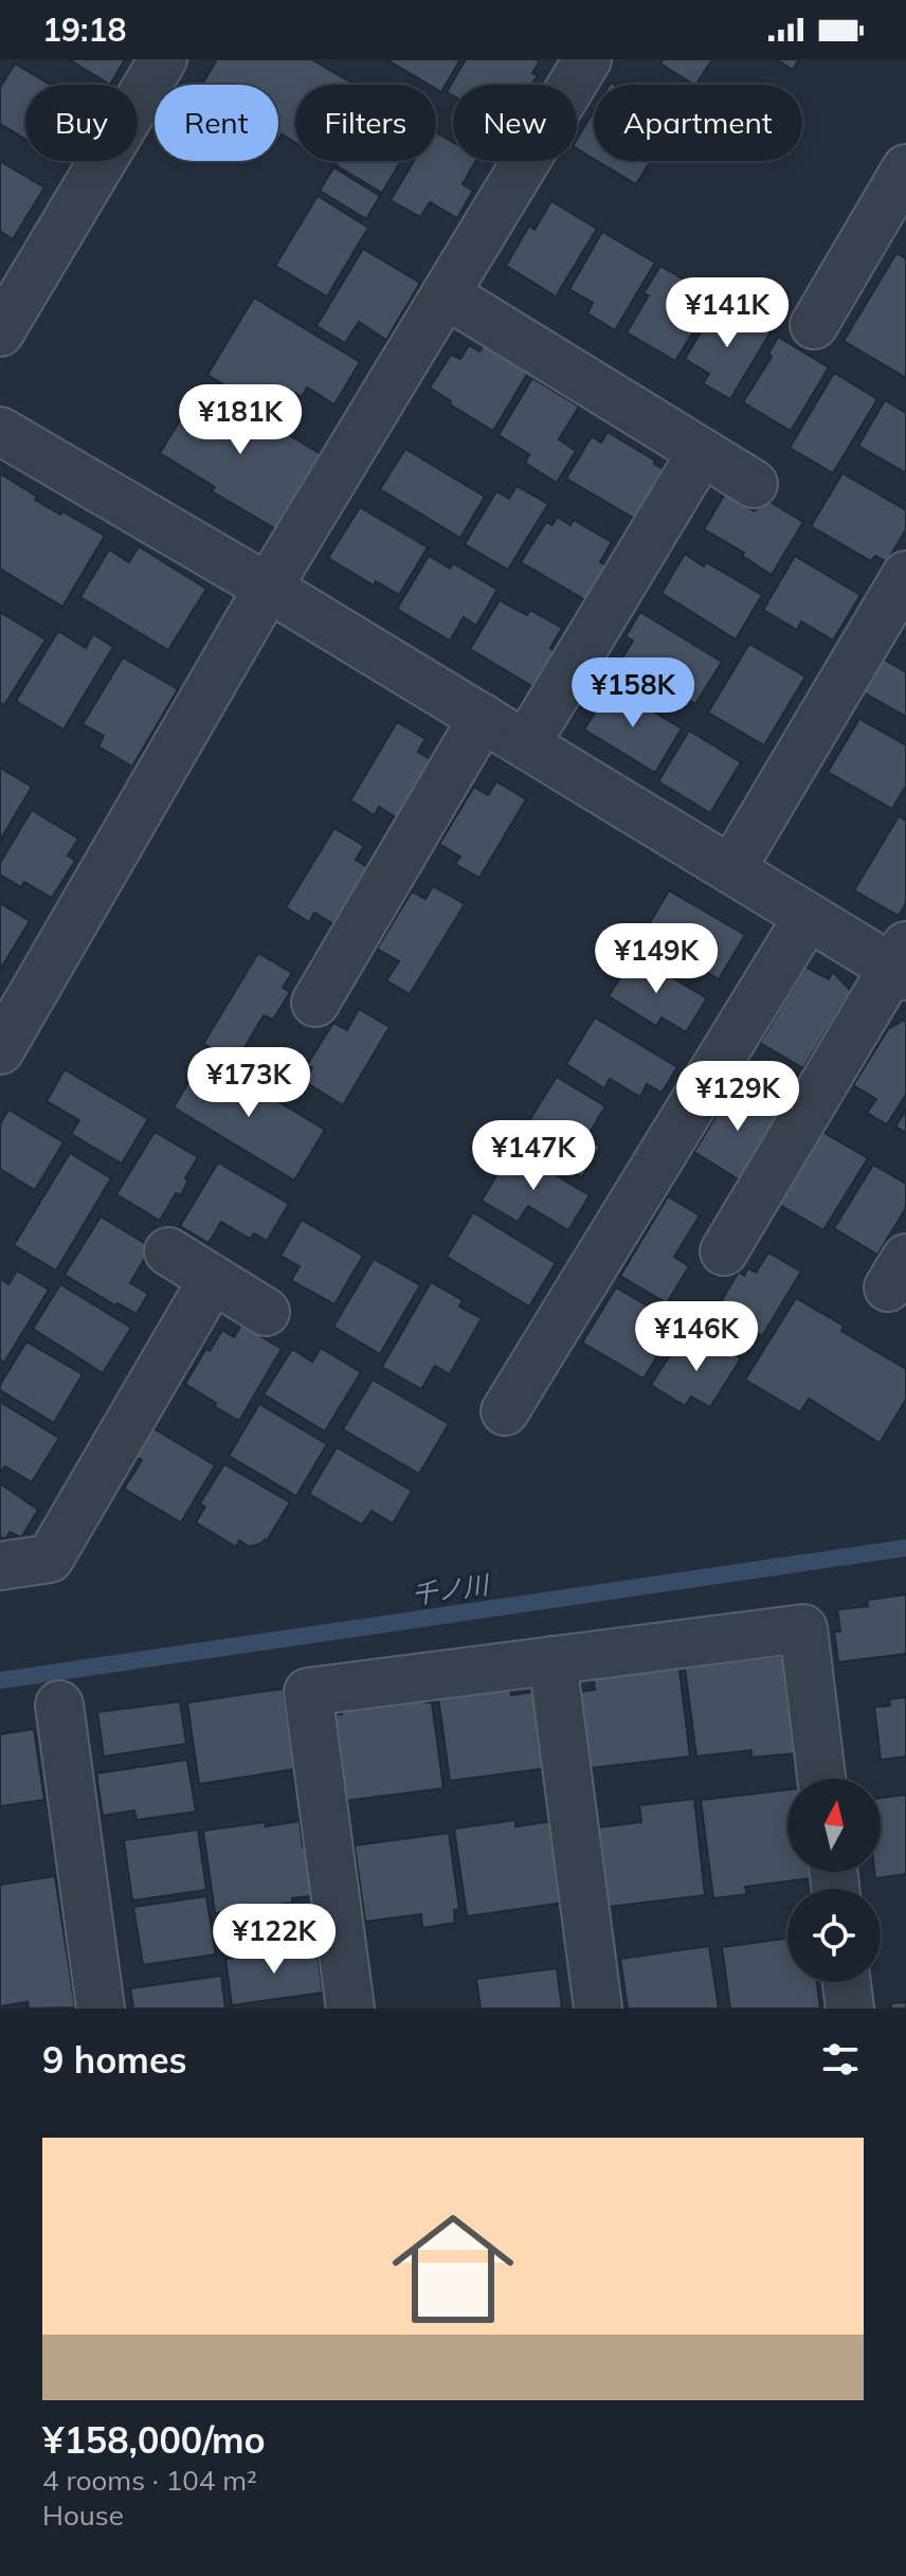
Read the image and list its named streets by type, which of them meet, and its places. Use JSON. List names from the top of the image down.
{
  "water": ["千ノ川"],
  "north": "top",
  "page": {
    "status": "19:18",
    "chip": [
      "Buy",
      "Rent",
      "Filters",
      "New",
      "Apartment"
    ],
    "price": [
      "¥141K",
      "¥181K",
      "¥158K",
      "¥149K",
      "¥173K",
      "¥129K",
      "¥147K",
      "¥146K",
      "¥122K"
    ],
    "heading": "9 homes",
    "list": [
      {
        "name": "¥158,000/mo",
        "note": "4 rooms · 104 m² · House"
      }
    ]
  }
}
